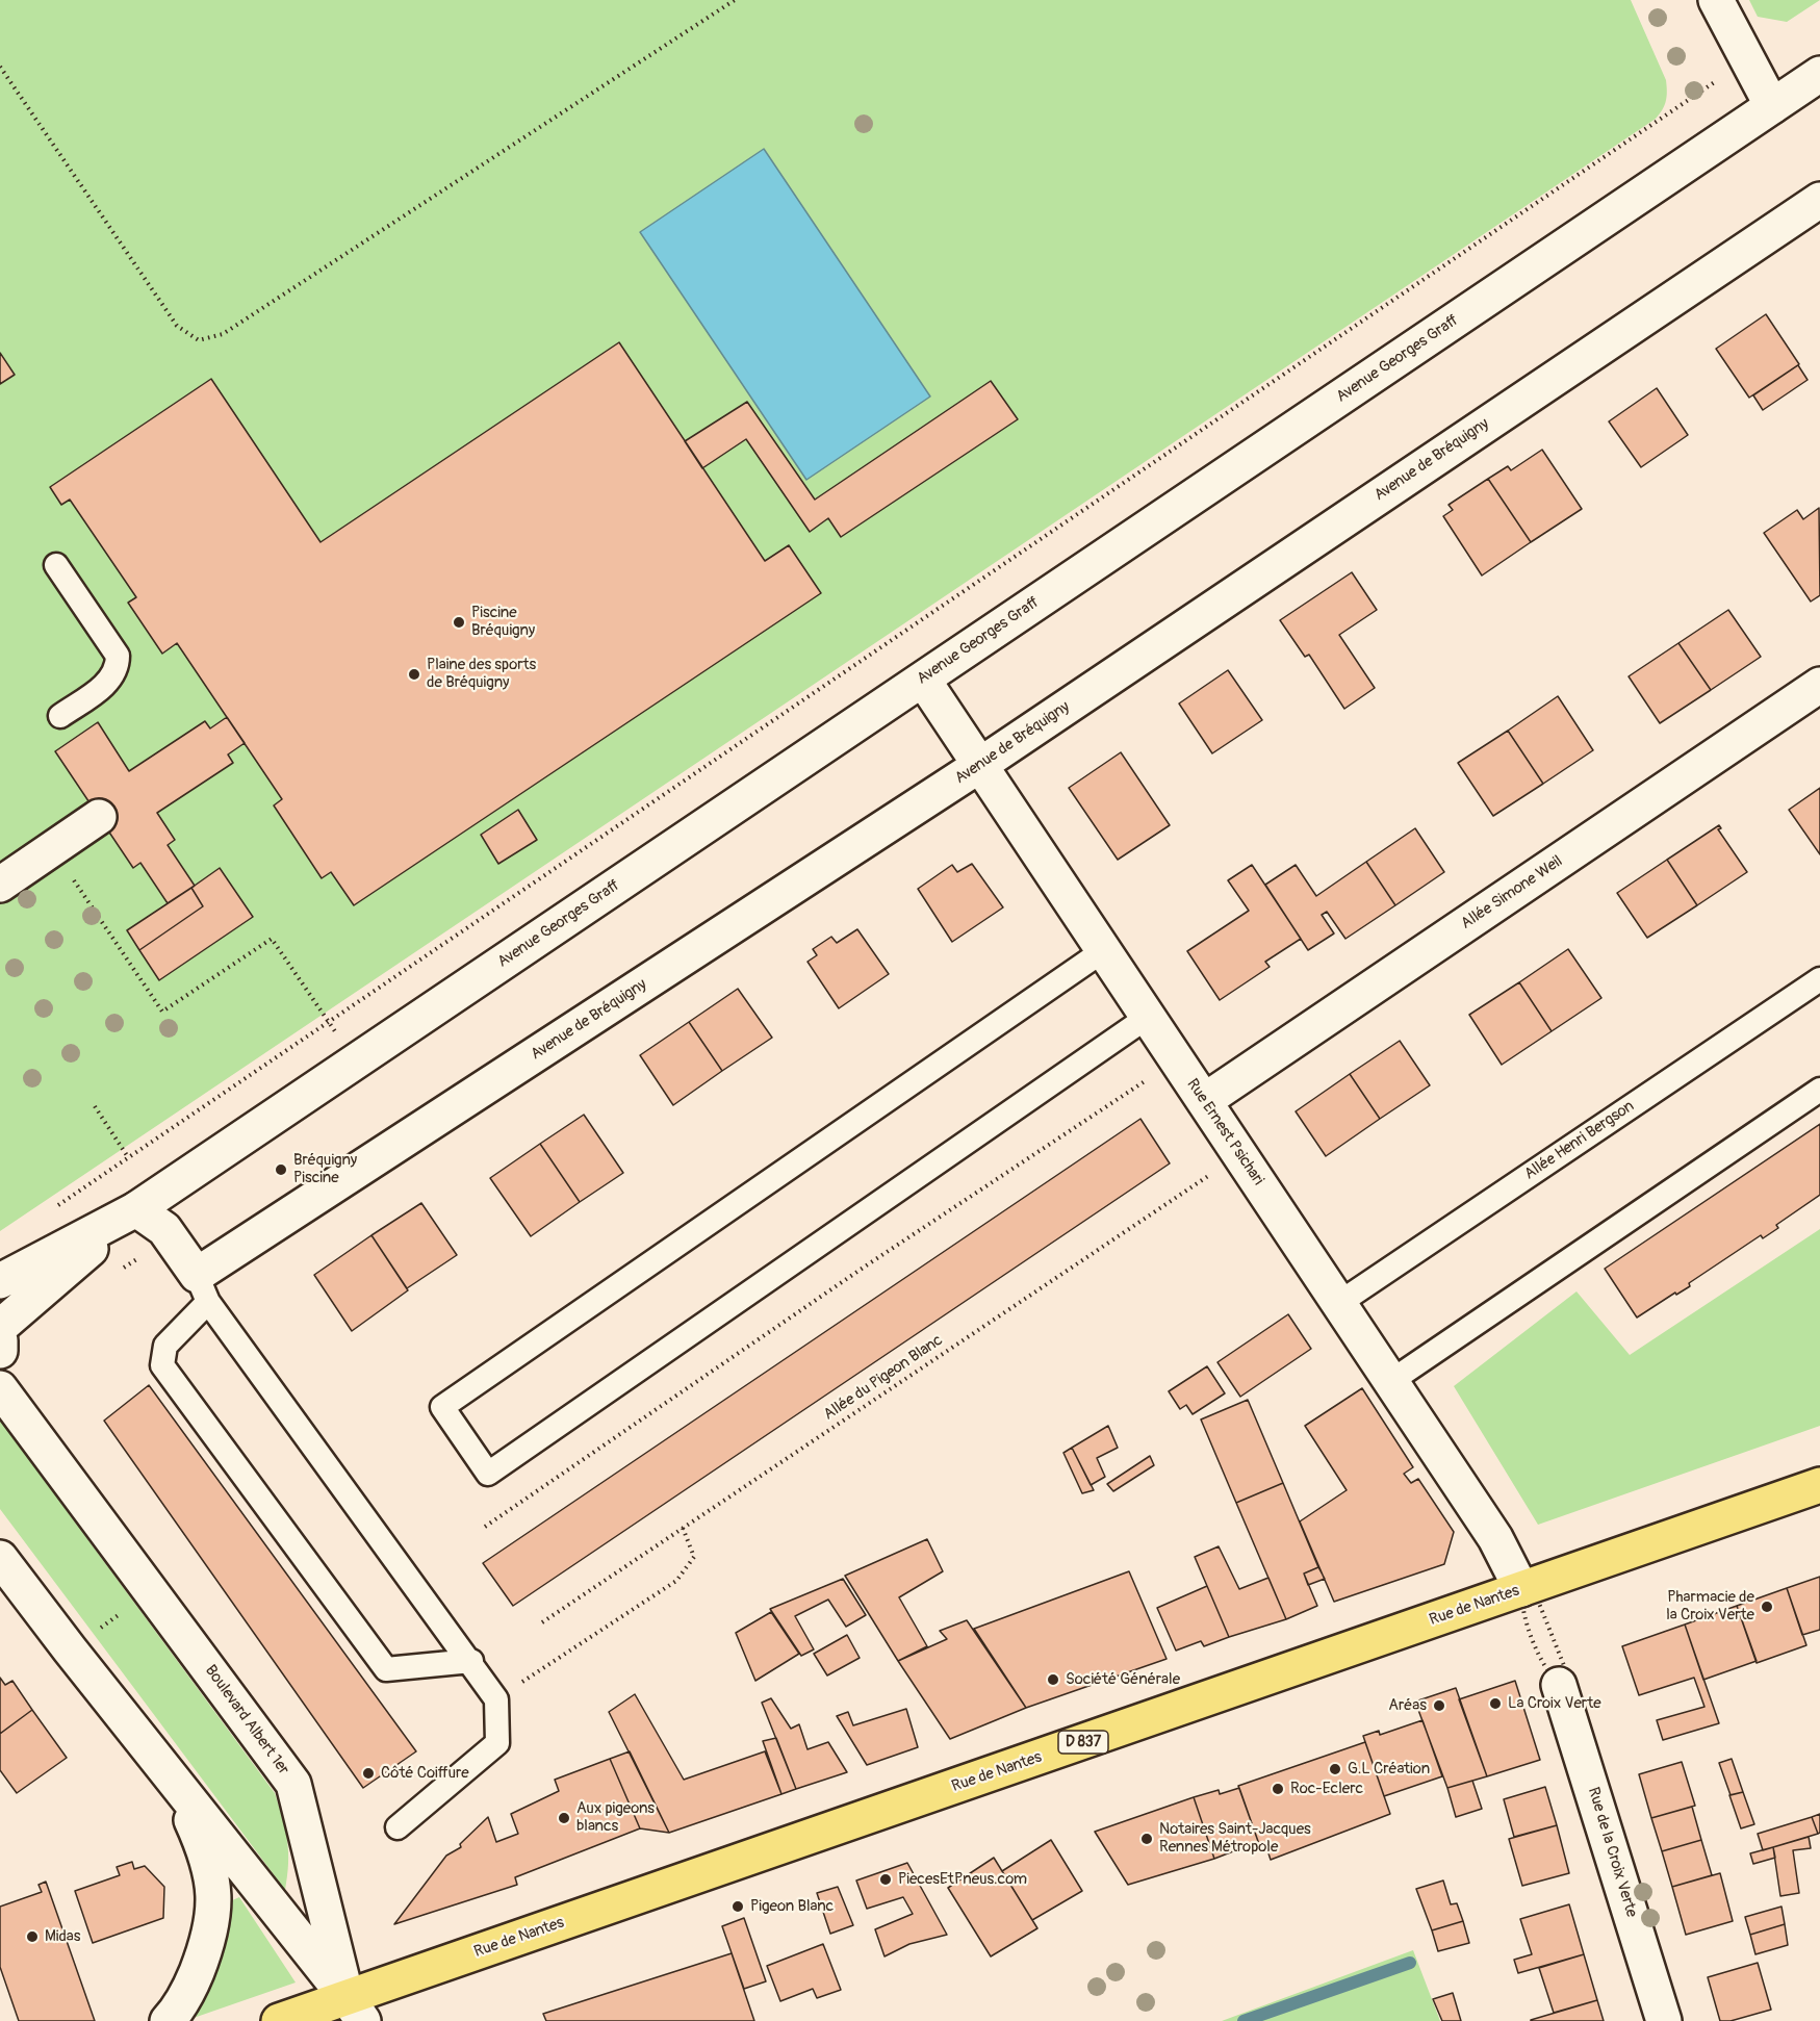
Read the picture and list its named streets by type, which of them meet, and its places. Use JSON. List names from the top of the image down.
{
  "streets": {
    "main road": ["Rue de Nantes", "D 837"],
    "street": [
      "Avenue Georges Graff",
      "Avenue de Bréquigny",
      "Allée Simone Weil",
      "Rue Ernest Psichari",
      "Boulevard Albert 1er",
      "Rue de la Croix Verte"
    ],
    "lane": ["Allée Henri Bergson"],
    "path": ["Allée du Pigeon Blanc"]
  },
  "crossings": [
    ["Avenue Georges Graff", "Rue Ernest Psichari"],
    ["Avenue de Bréquigny", "Rue Ernest Psichari"],
    ["Allée Simone Weil", "Rue Ernest Psichari"],
    ["Rue Ernest Psichari", "Allée Henri Bergson"],
    ["Rue Ernest Psichari", "Allée du Pigeon Blanc"],
    ["Rue Ernest Psichari", "Rue de Nantes"],
    ["Rue de Nantes", "Boulevard Albert 1er"]
  ],
  "places": [
    "Piscine Bréquigny",
    "Plaine des sports de Bréquigny",
    "Bréquigny Piscine",
    "Pharmacie de la Croix Verte",
    "Société Générale",
    "La Croix Verte",
    "Aréas",
    "G.L Création",
    "Côté Coiffure",
    "Roc-Eclerc",
    "Aux pigeons blancs",
    "Notaires Saint-Jacques Rennes Métropole",
    "PiecesEtPneus.com",
    "Pigeon Blanc",
    "Midas"
  ]
}
